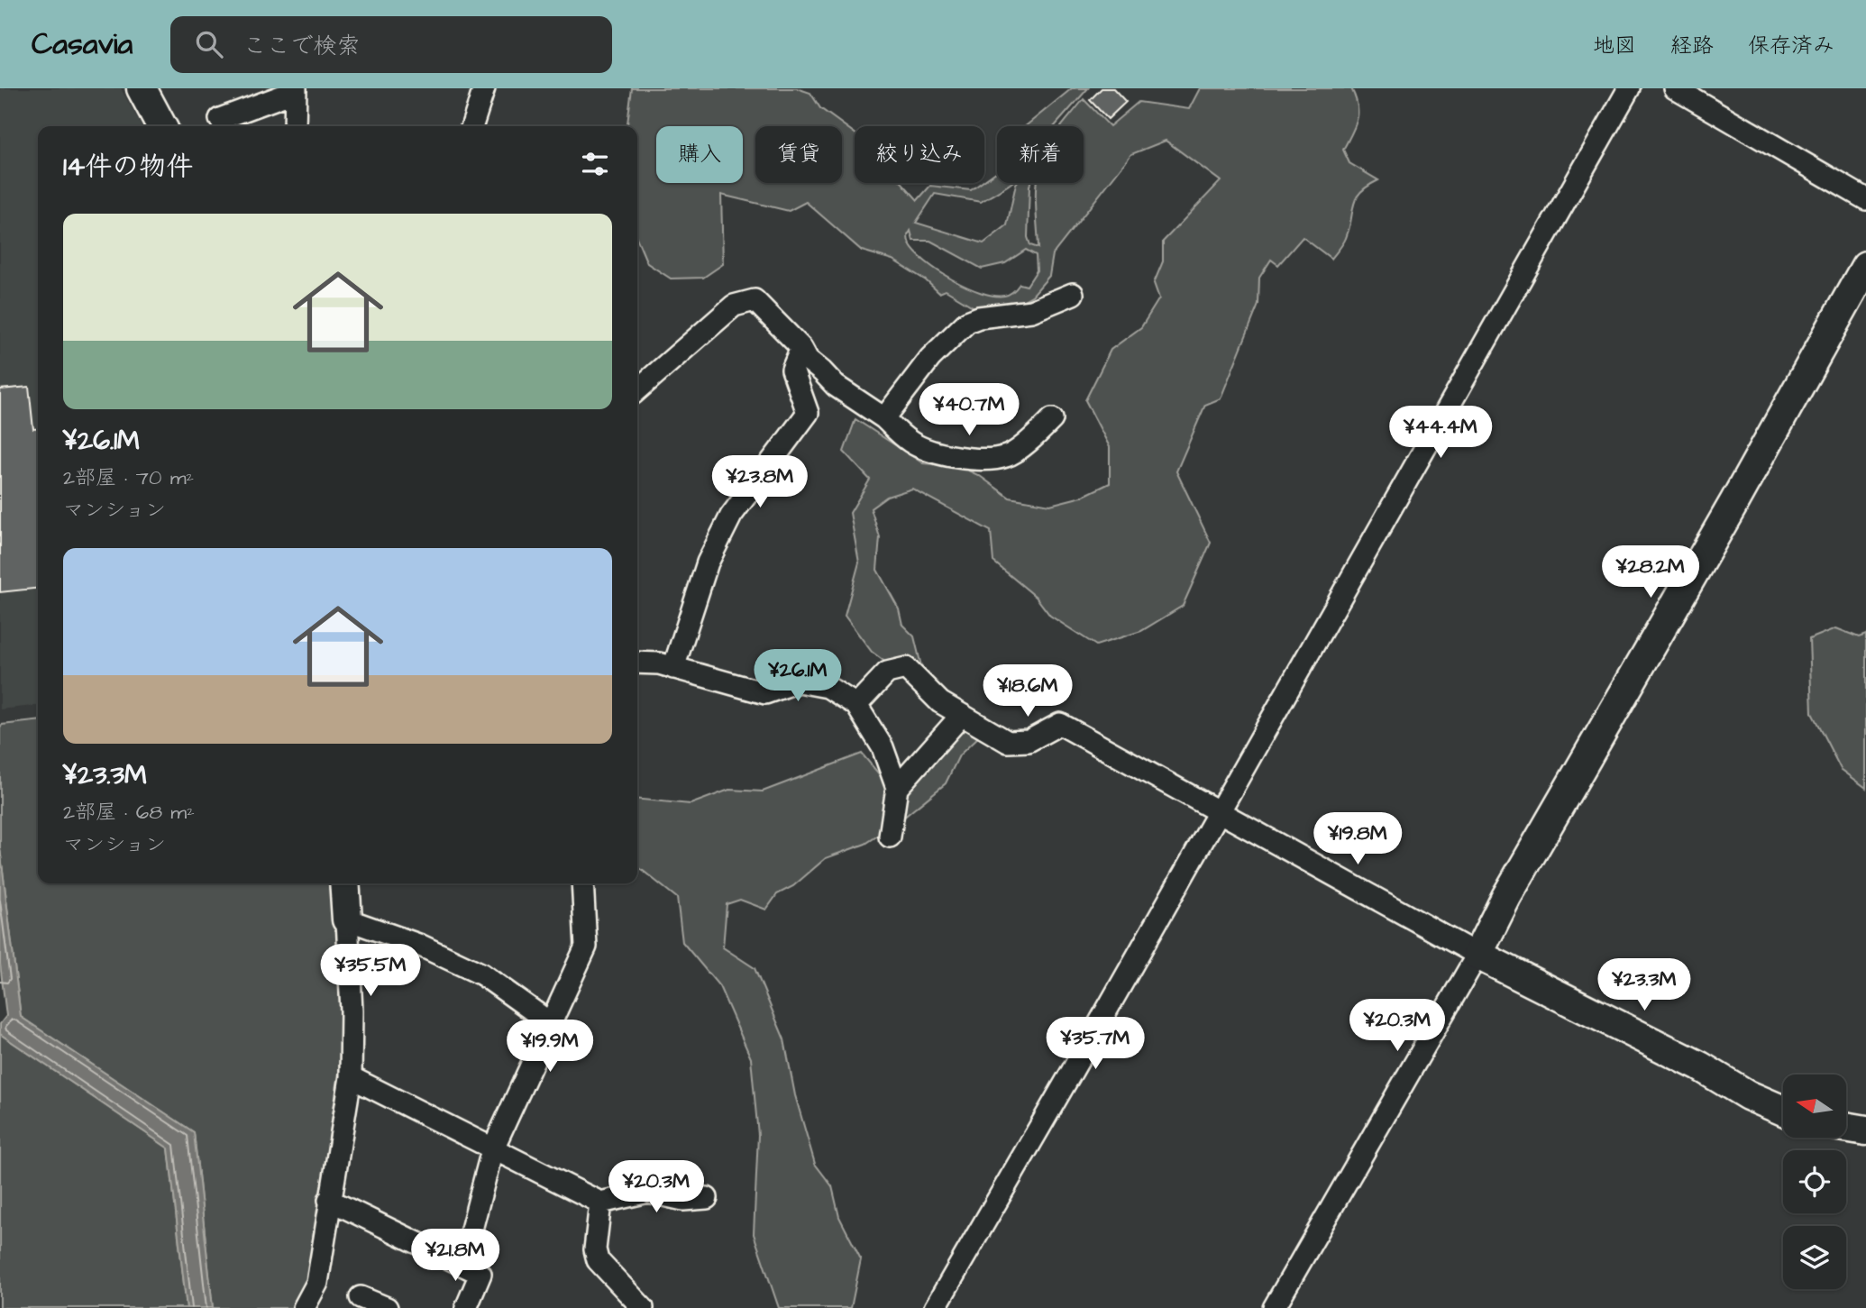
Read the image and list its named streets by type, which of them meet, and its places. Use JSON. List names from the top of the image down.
{
  "north": "left",
  "page": {
    "header": "Casavia",
    "search": "ここで検索",
    "nav": ["地図", "経路", "保存済み"],
    "chip": [
      "購入",
      "賃貸",
      "絞り込み",
      "新着"
    ],
    "heading": "14件の物件",
    "list": [
      {
        "name": "¥26.1M",
        "note": "2部屋 · 70 m² · マンション"
      },
      {
        "name": "¥23.3M",
        "note": "2部屋 · 68 m² · マンション"
      }
    ],
    "price": [
      "¥40.7M",
      "¥44.4M",
      "¥23.8M",
      "¥28.2M",
      "¥26.1M",
      "¥18.6M",
      "¥19.8M",
      "¥35.5M",
      "¥23.3M",
      "¥20.3M",
      "¥35.7M",
      "¥19.9M",
      "¥20.3M",
      "¥21.8M"
    ]
  }
}
